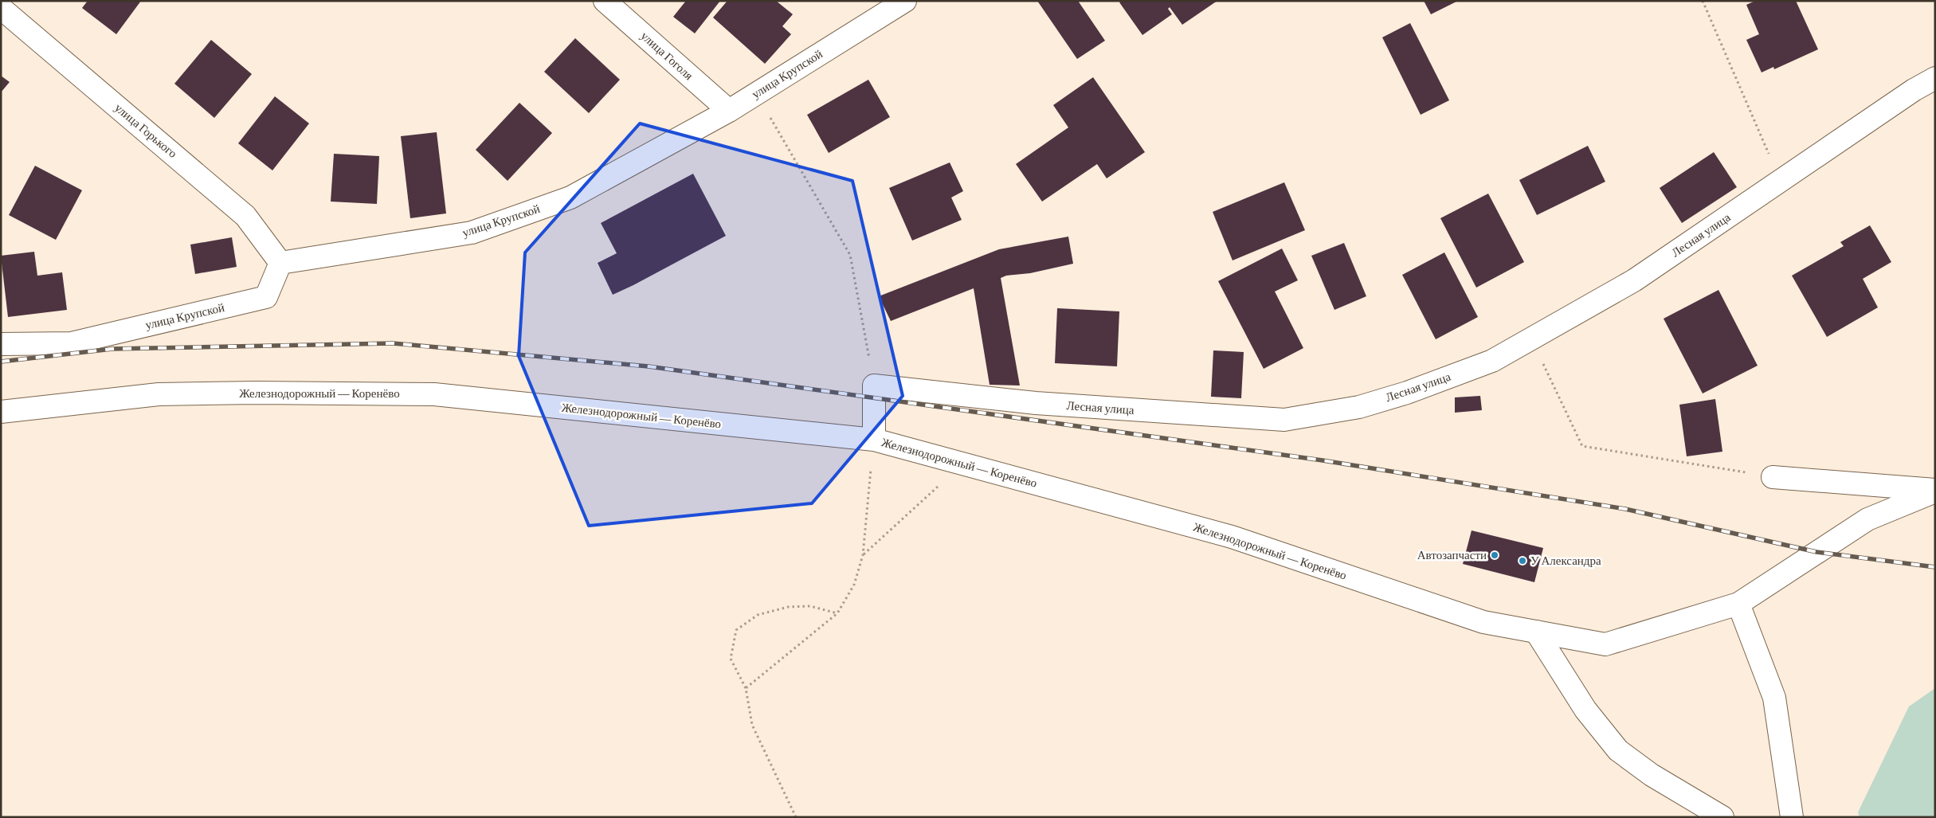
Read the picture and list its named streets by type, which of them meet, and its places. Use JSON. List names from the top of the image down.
{
  "streets": {
    "street": [
      "улица Гоголя",
      "улица Крупской",
      "улица Горького",
      "Лесная улица",
      "Железнодорожный — Коренёво"
    ]
  },
  "crossings": [
    ["улица Гоголя", "улица Крупской"],
    ["улица Крупской", "улица Горького"]
  ],
  "places": ["Автозапчасти", "У Александра"]
}
